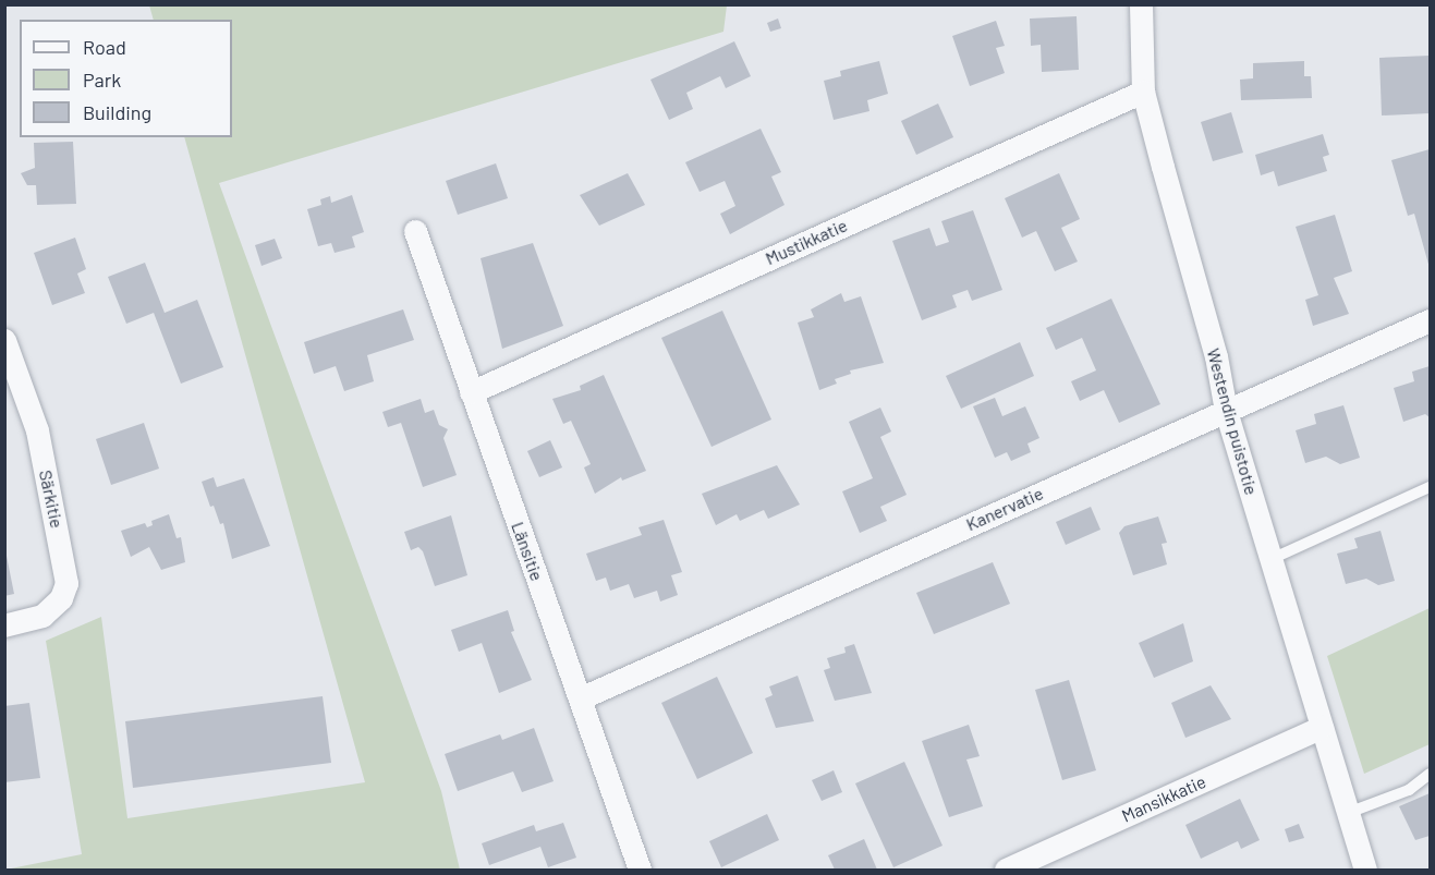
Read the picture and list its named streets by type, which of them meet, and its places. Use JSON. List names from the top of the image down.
{
  "streets": {
    "street": [
      "Mustikkatie",
      "Westendin puistotie",
      "Särkitie",
      "Kanervatie",
      "Länsitie",
      "Mansikkatie"
    ]
  },
  "crossings": [
    ["Mustikkatie", "Westendin puistotie"],
    ["Mustikkatie", "Länsitie"],
    ["Westendin puistotie", "Kanervatie"],
    ["Westendin puistotie", "Mansikkatie"],
    ["Kanervatie", "Länsitie"]
  ],
  "legend": ["Road", "Park", "Building"]
}
